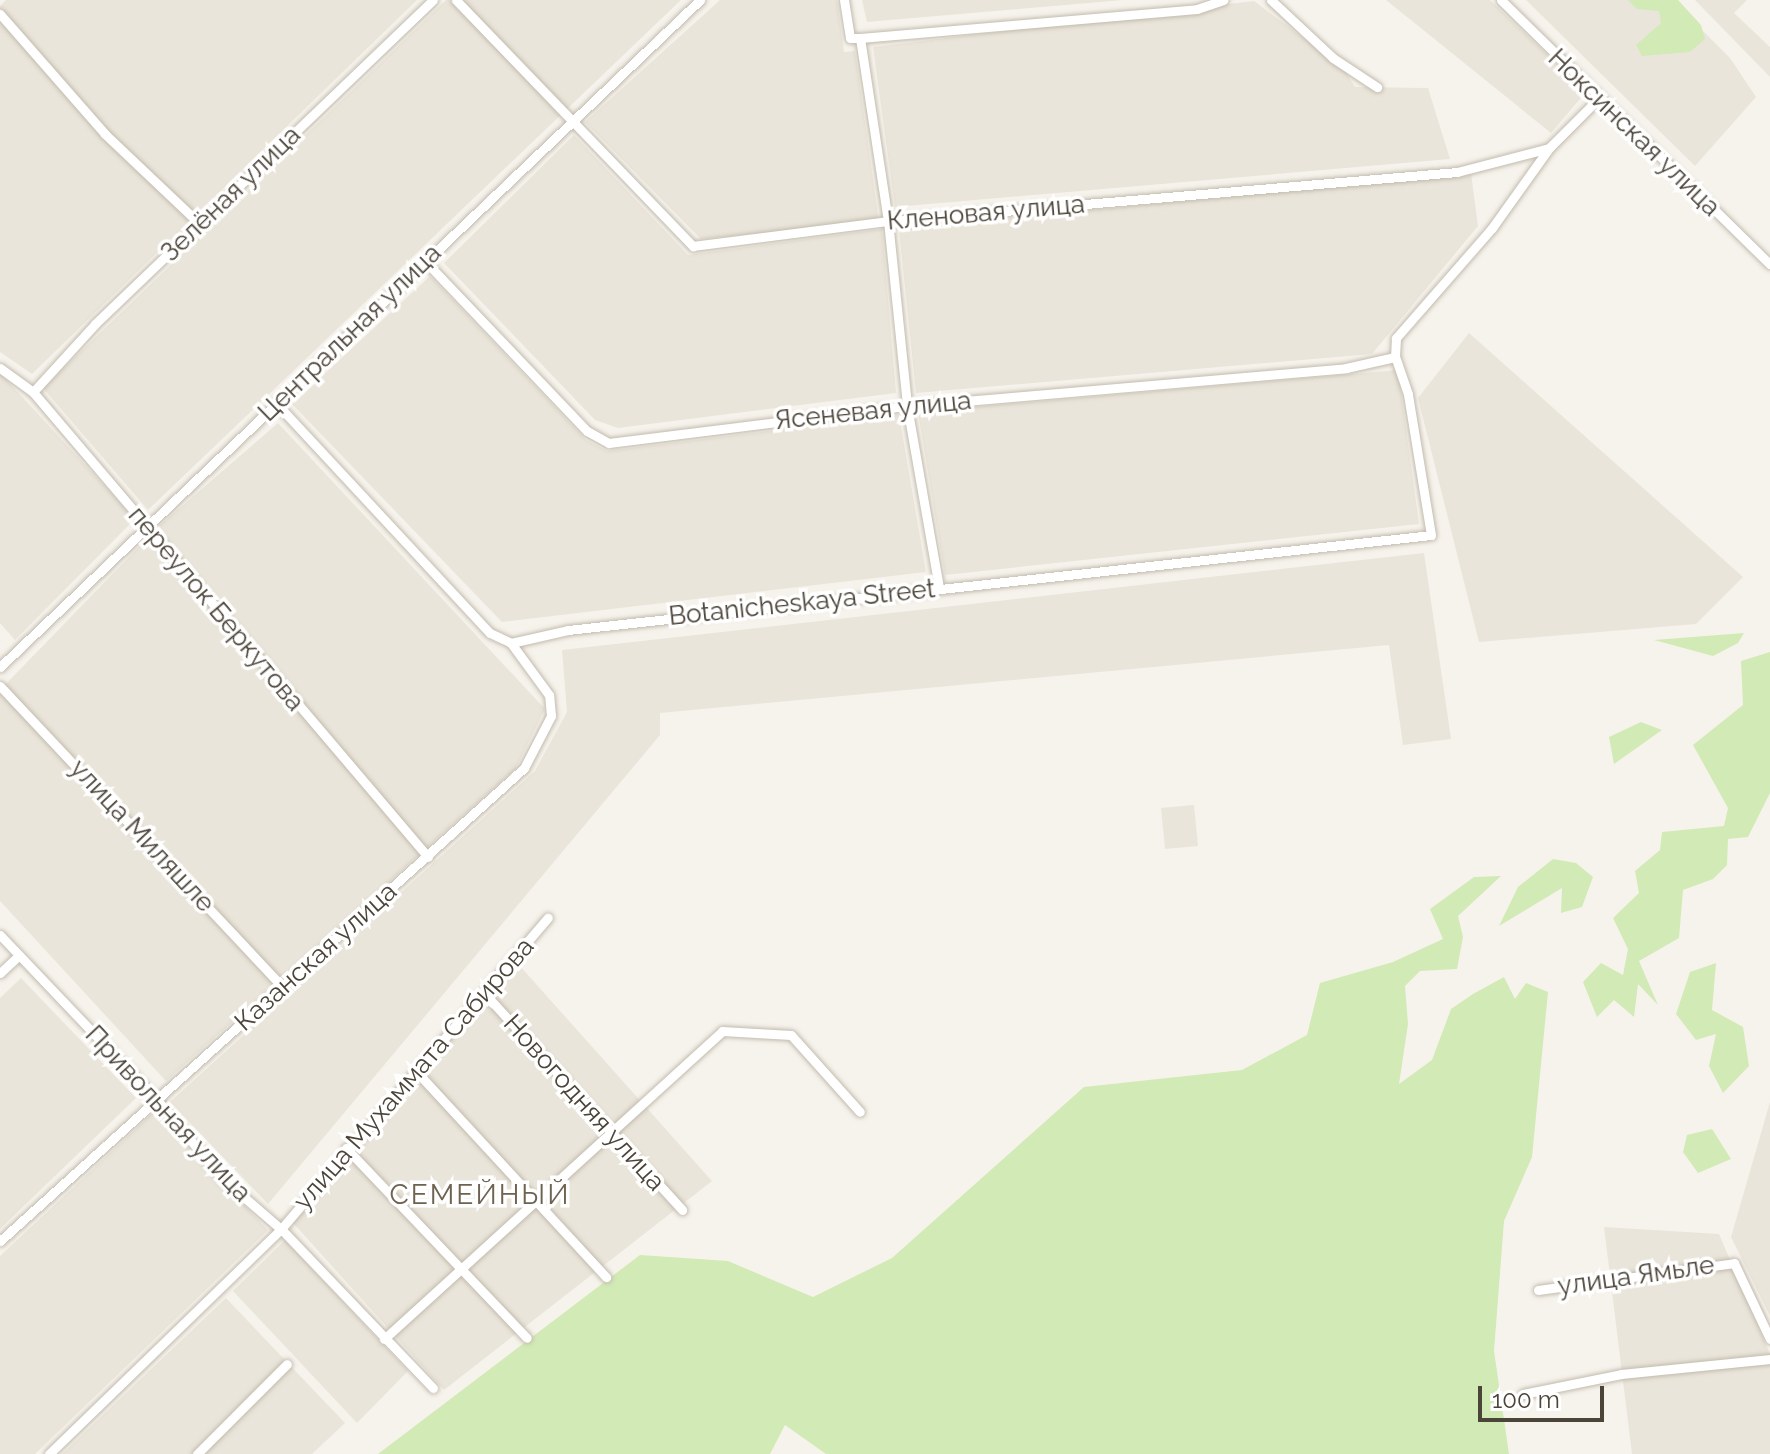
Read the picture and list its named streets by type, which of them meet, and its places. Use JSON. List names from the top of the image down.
{
  "streets": {
    "street": [
      "Ноксинская улица",
      "Зелёная улица",
      "Кленовая улица",
      "Центральная улица",
      "Ясеневая улица",
      "Botanicheskaya Street",
      "переулок Беркутова",
      "улица Миляшле",
      "Казанская улица",
      "улица Мухаммата Сабирова",
      "Новогодняя улица",
      "Привольная улица",
      "улица Ямьле"
    ]
  },
  "crossings": [
    ["Зелёная улица", "переулок Беркутова"],
    ["Кленовая улица", "Центральная улица"],
    ["Центральная улица", "Ясеневая улица"],
    ["Центральная улица", "переулок Беркутова"],
    ["Ясеневая улица", "Botanicheskaya Street"],
    ["Botanicheskaya Street", "Казанская улица"],
    ["переулок Беркутова", "Казанская улица"],
    ["улица Миляшле", "Казанская улица"],
    ["Казанская улица", "Привольная улица"],
    ["улица Мухаммата Сабирова", "Новогодняя улица"],
    ["улица Мухаммата Сабирова", "Привольная улица"]
  ],
  "districts": ["СЕМЕЙНЫЙ"],
  "scale_bar": "100 m"
}
